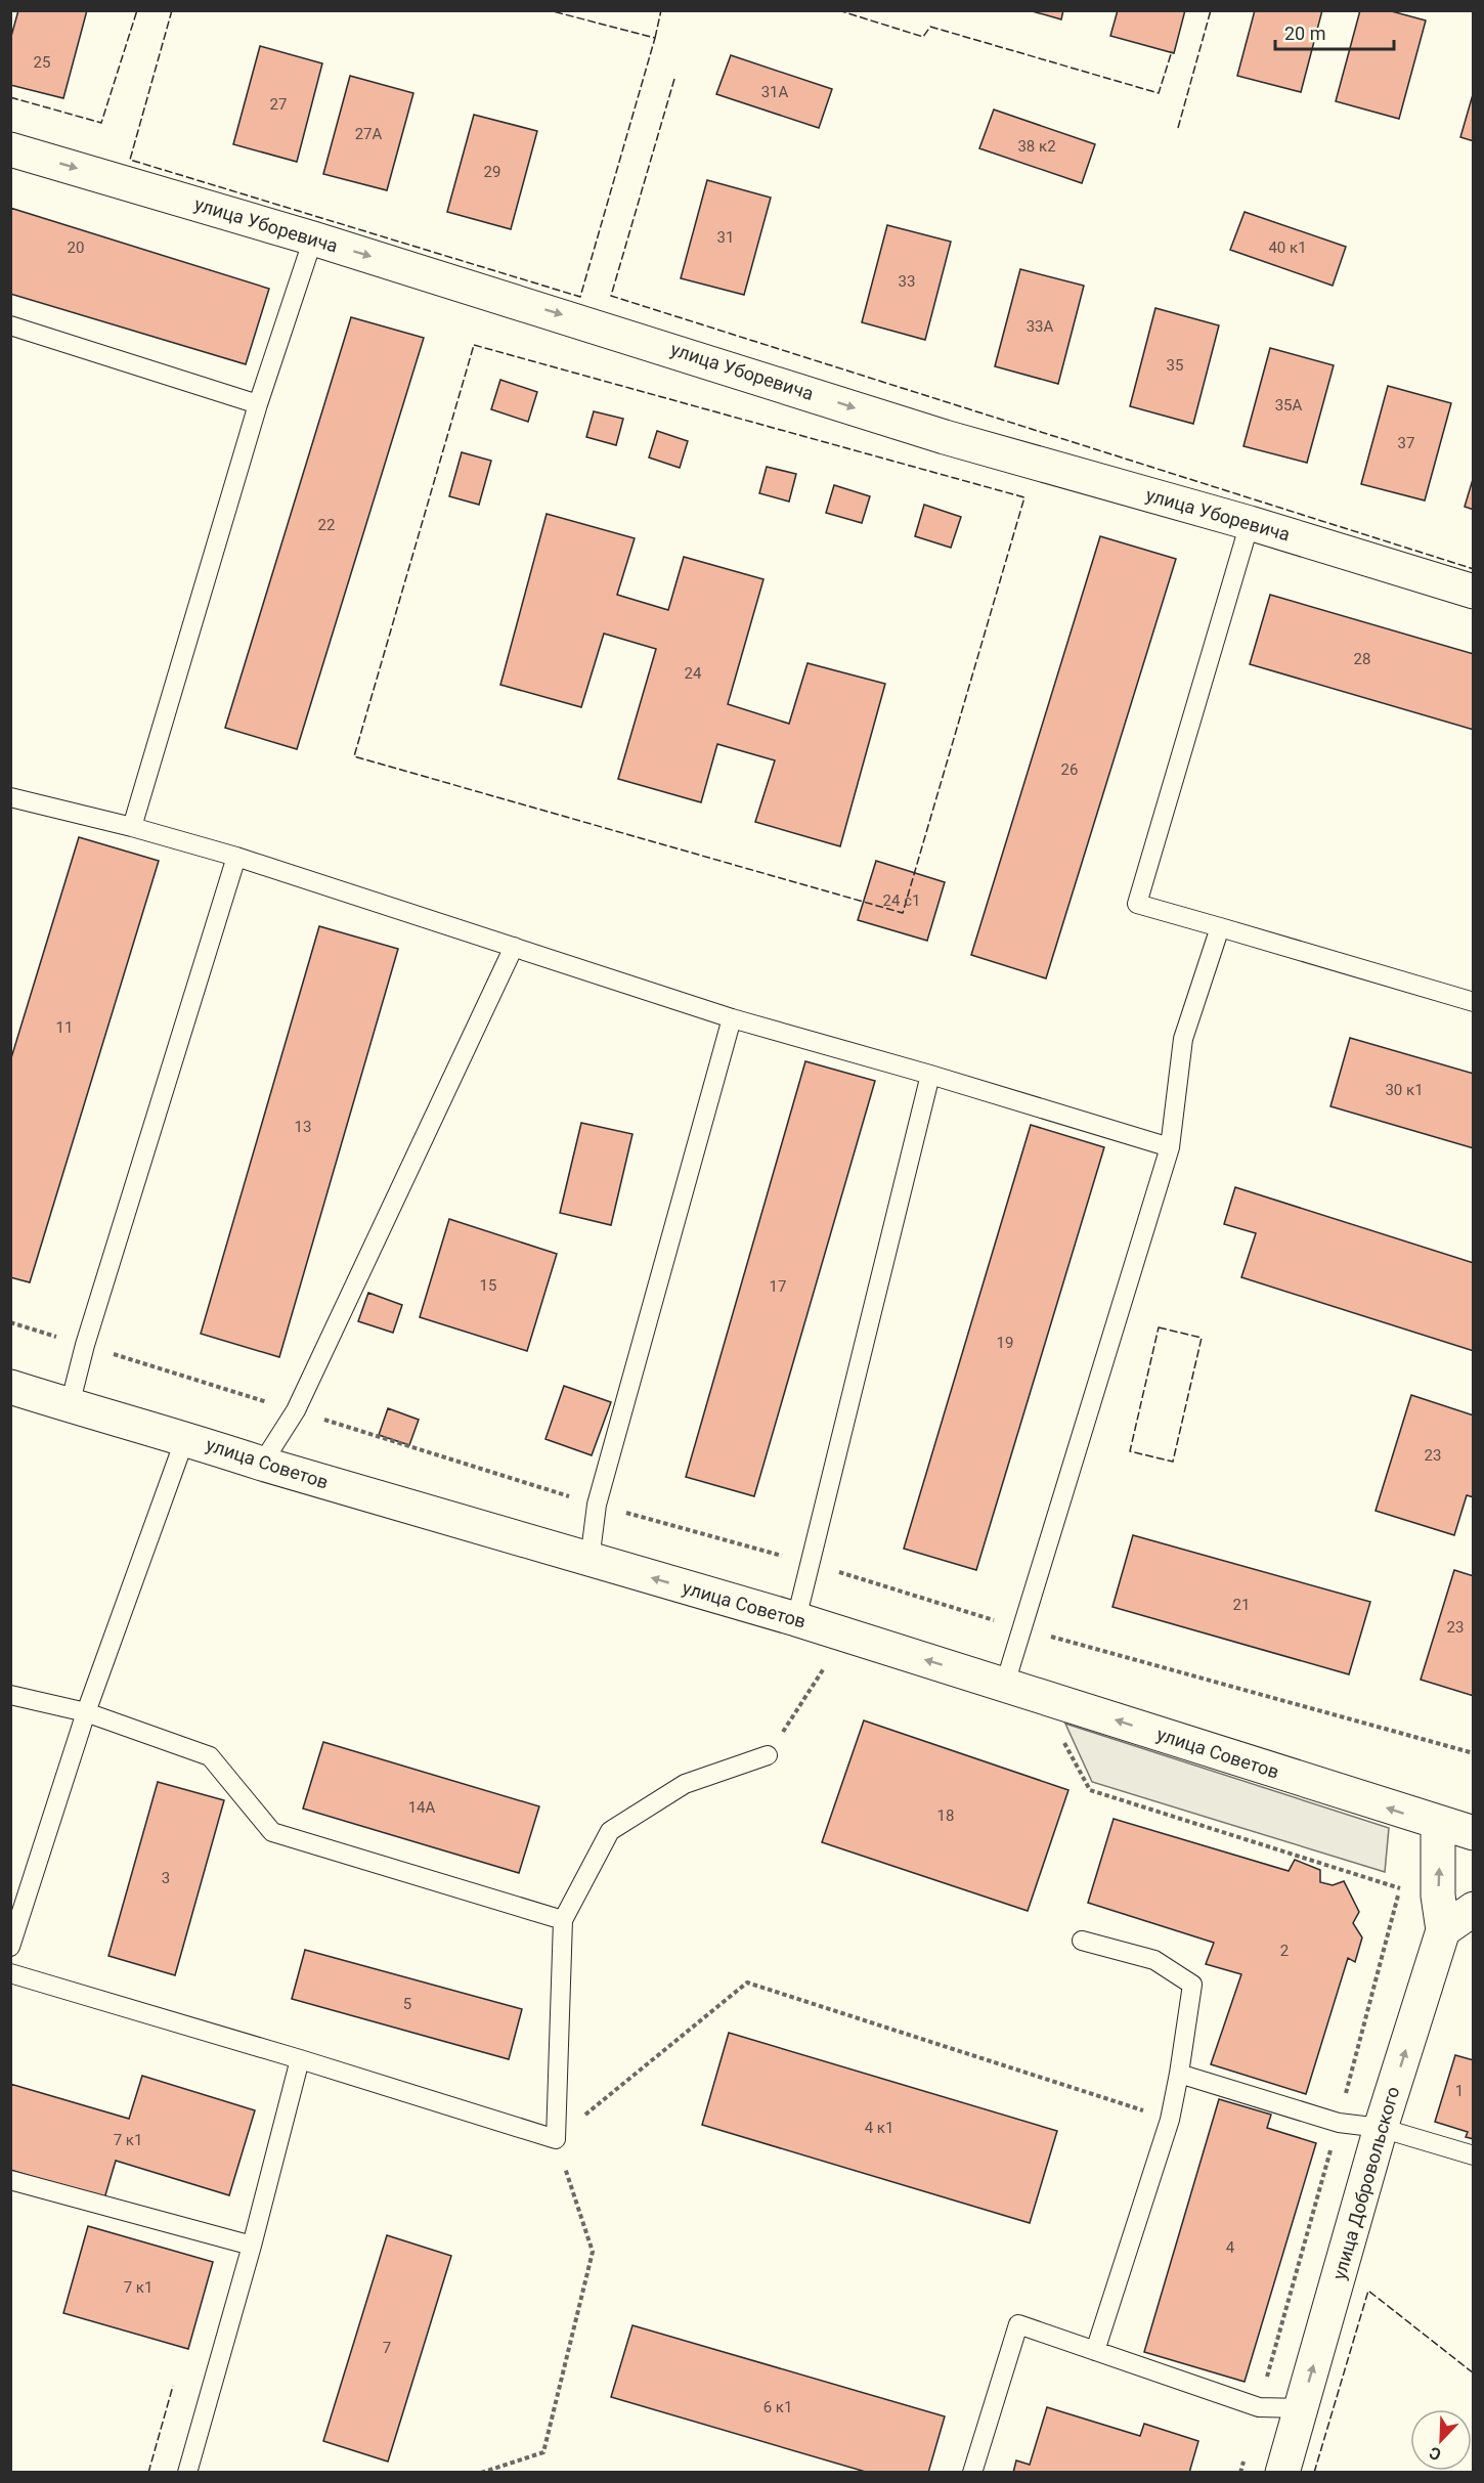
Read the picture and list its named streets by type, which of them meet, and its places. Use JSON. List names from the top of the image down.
{
  "streets": {
    "street": ["улица Уборевича", "улица Советов", "улица Добровольского"]
  },
  "one_way": ["улица Уборевича", "улица Советов", "улица Добровольского"],
  "house_numbers": [
    "25",
    "31А",
    "27",
    "27А",
    "38 к2",
    "29",
    "31",
    "20",
    "40 к1",
    "33",
    "33А",
    "35",
    "35А",
    "37",
    "22",
    "28",
    "24",
    "26",
    "24 с1",
    "11",
    "30 к1",
    "13",
    "15",
    "17",
    "19",
    "23",
    "21",
    "23",
    "14А",
    "18",
    "3",
    "2",
    "5",
    "1",
    "4 к1",
    "7 к1",
    "4",
    "7 к1",
    "7",
    "6 к1"
  ],
  "scale_bar": "20 m",
  "north": "bottom left"
}
